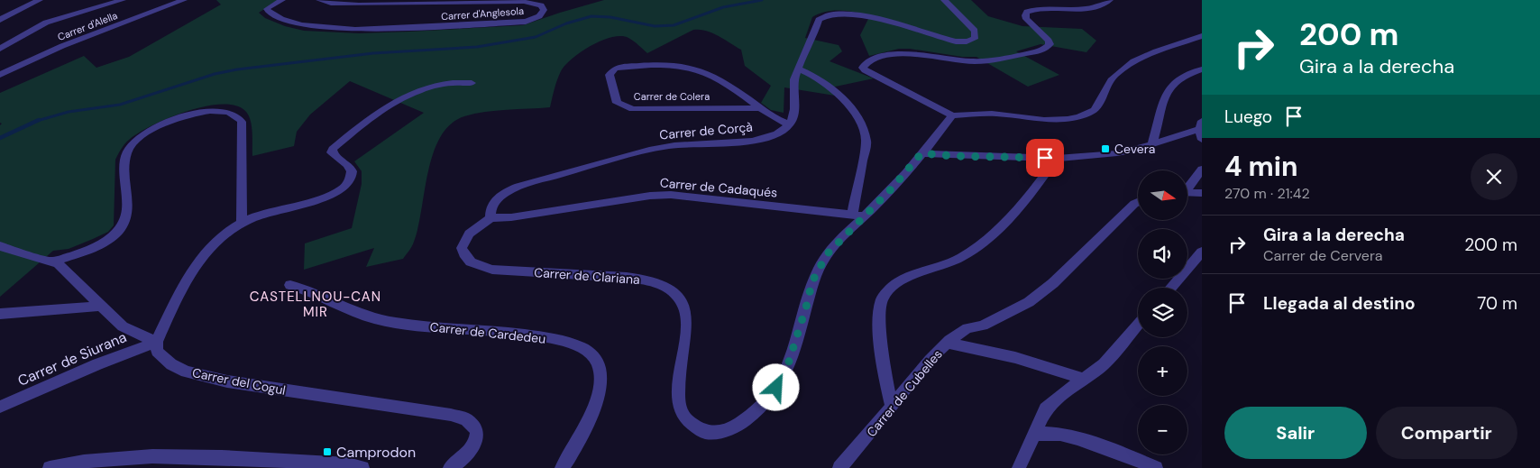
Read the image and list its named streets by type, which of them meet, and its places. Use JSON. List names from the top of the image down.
{
  "streets": {
    "street": [
      "Carrer d'Anglesola",
      "Carrer d'Alella",
      "Carrer de Colera",
      "Carrer de Corçà",
      "Carrer de Cadaqués",
      "Carrer de Clariana",
      "Carrer de Cardedeu",
      "Carrer de Siurana",
      "Carrer del Cogul",
      "Carrer de Cubelles"
    ]
  },
  "crossings": [
    ["Carrer de Colera", "Carrer de Corçà"],
    ["Carrer de Corçà", "Carrer de Cadaqués"],
    ["Carrer de Corçà", "Carrer de Clariana"],
    ["Carrer de Cadaqués", "Carrer de Clariana"],
    ["Carrer de Siurana", "Carrer del Cogul"]
  ],
  "districts": ["CASTELLNOU-CAN MIR"],
  "places": {
    "transit": ["Cevera", "Camprodon"]
  },
  "north": "right",
  "page": {
    "turn": ["200 m", "Gira a la derecha"],
    "then": "Luego",
    "heading": ["4 min", "270 m · 21:42"],
    "map_buttons": ["+", "−"],
    "list": [
      {
        "name": "Gira a la derecha",
        "note": "Carrer de Cervera",
        "value": "200 m"
      },
      {
        "name": "Llegada al destino",
        "value": "70 m"
      }
    ],
    "buttons": ["Salir", "Compartir"]
  }
}
